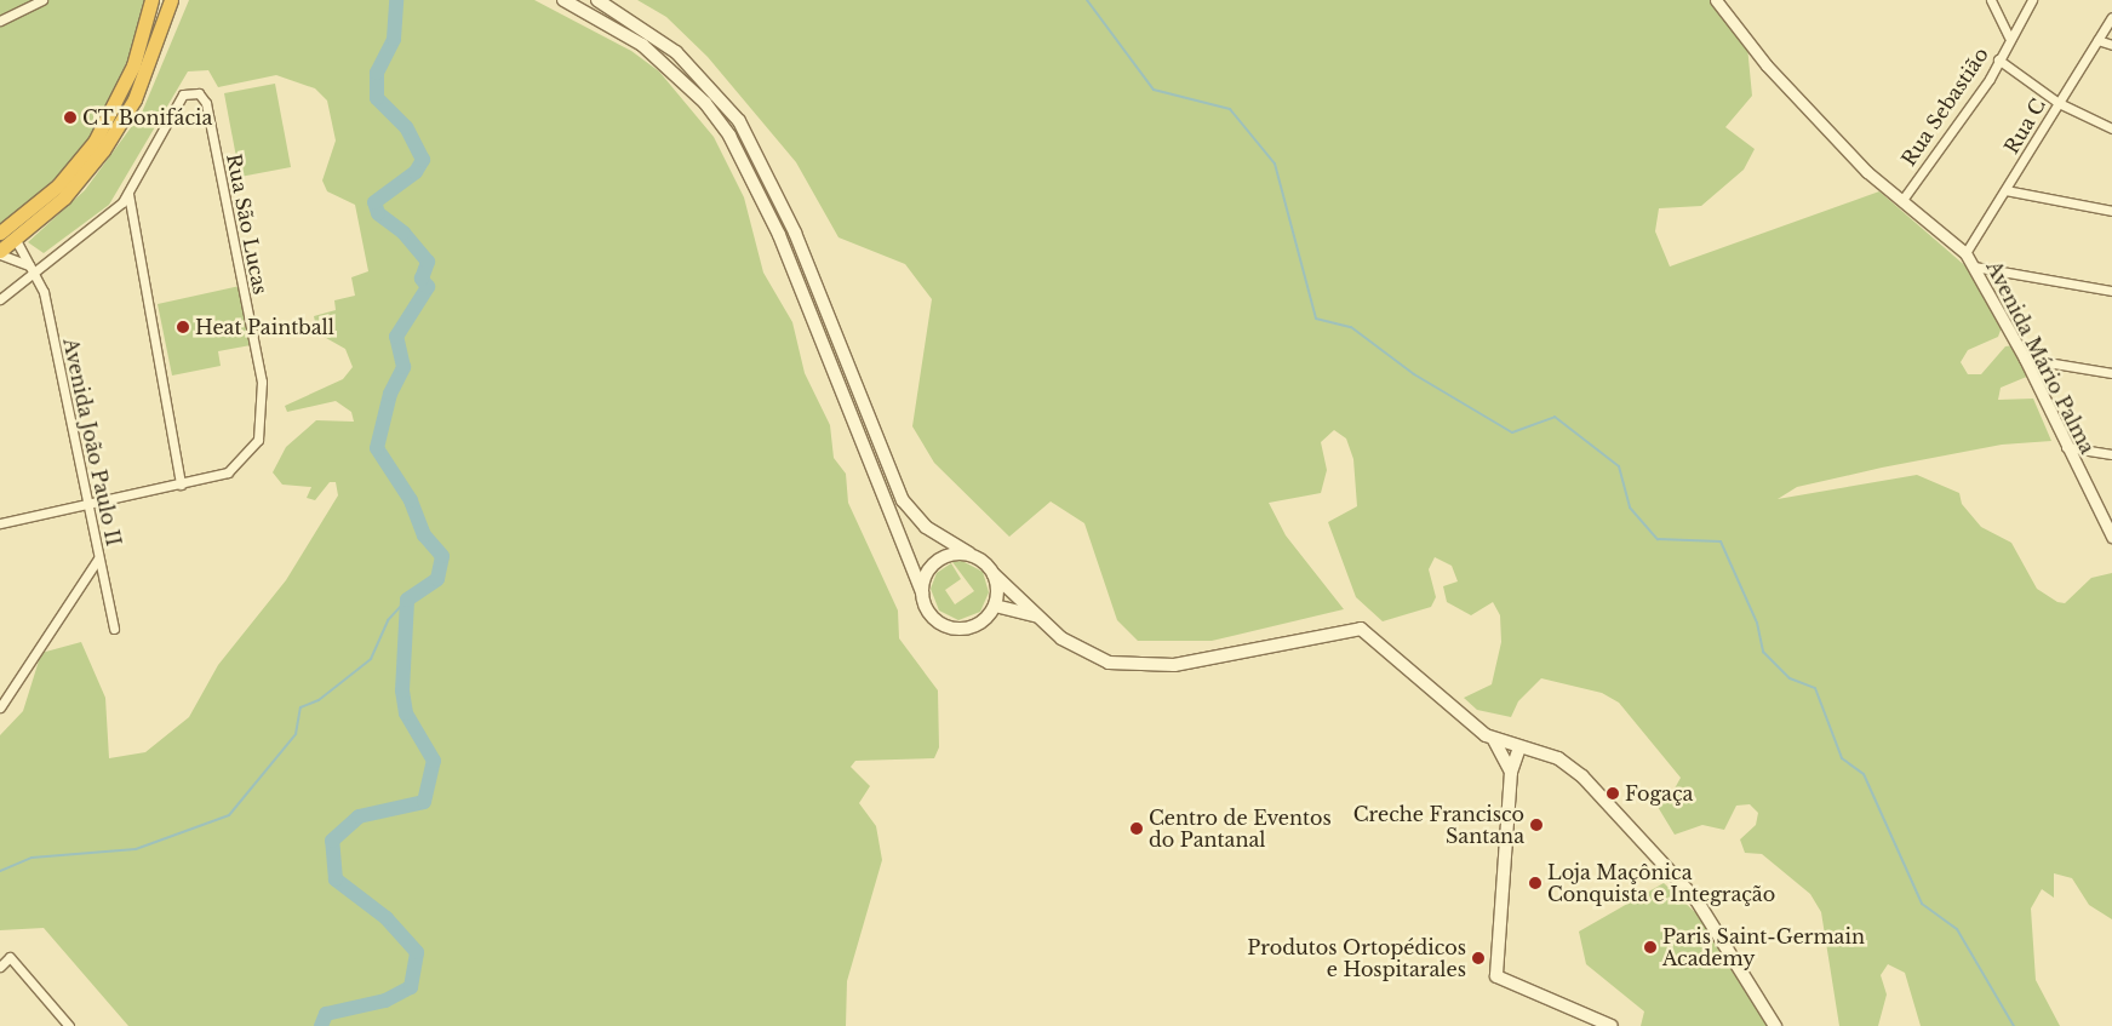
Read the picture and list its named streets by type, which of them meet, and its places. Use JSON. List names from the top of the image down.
{
  "streets": {
    "street": [
      "Rua Sebastião",
      "Rua C",
      "Rua São Lucas",
      "Avenida Mário Palma",
      "Avenida João Paulo II"
    ]
  },
  "crossings": [
    ["Rua Sebastião", "Avenida Mário Palma"],
    ["Rua C", "Avenida Mário Palma"]
  ],
  "places": [
    "CT Bonifácia",
    "Heat Paintball",
    "Fogaça",
    "Creche Francisco Santana",
    "Centro de Eventos do Pantanal",
    "Loja Maçônica Conquista e Integração",
    "Paris Saint-Germain Academy",
    "Produtos Ortopédicos e Hospitarales"
  ]
}
